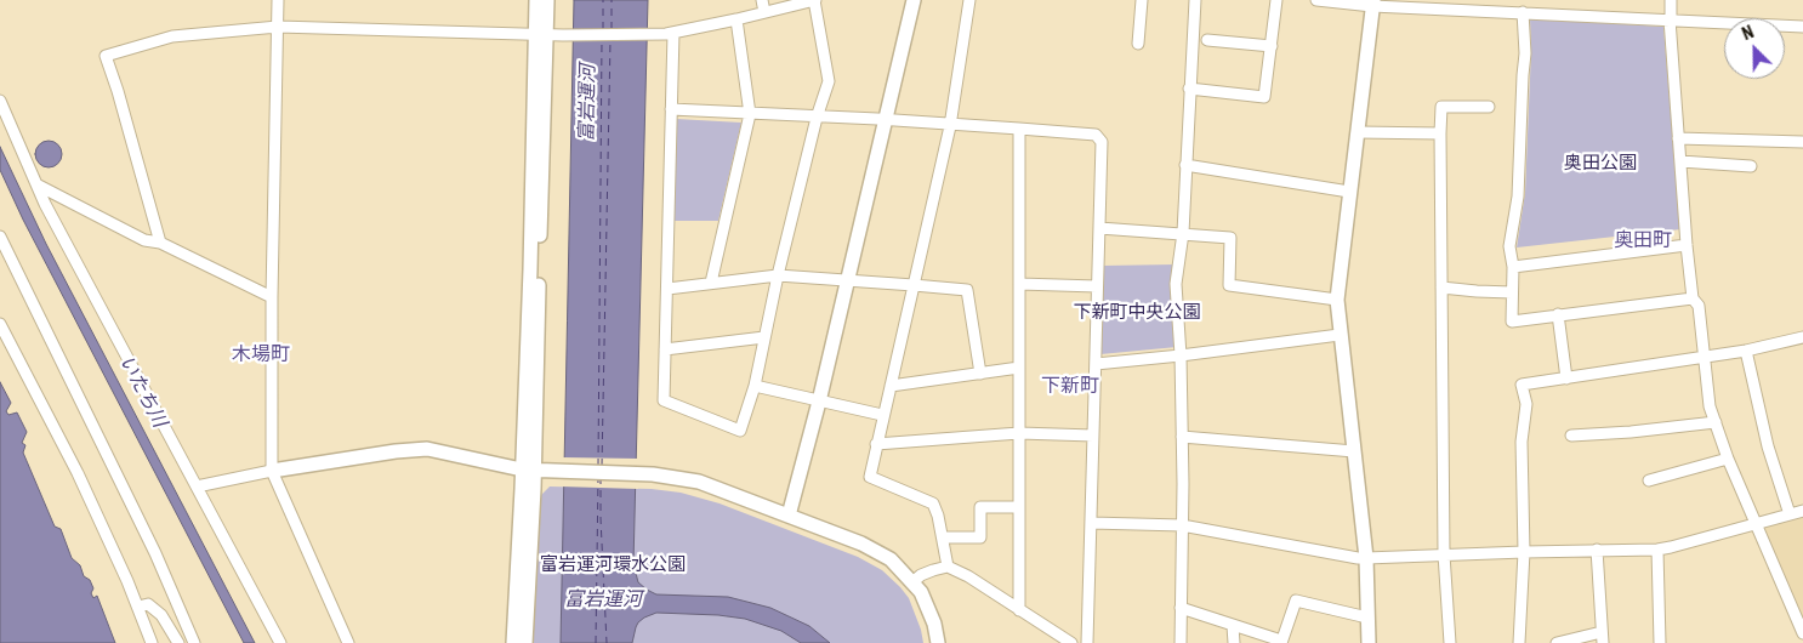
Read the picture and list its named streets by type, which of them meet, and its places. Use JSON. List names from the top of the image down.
{
  "districts": ["奥田町", "木場町", "下新町"],
  "water": ["富岩運河", "いたち川"],
  "parks": ["奥田公園", "下新町中央公園", "富岩運河環水公園"],
  "north": "top left"
}
